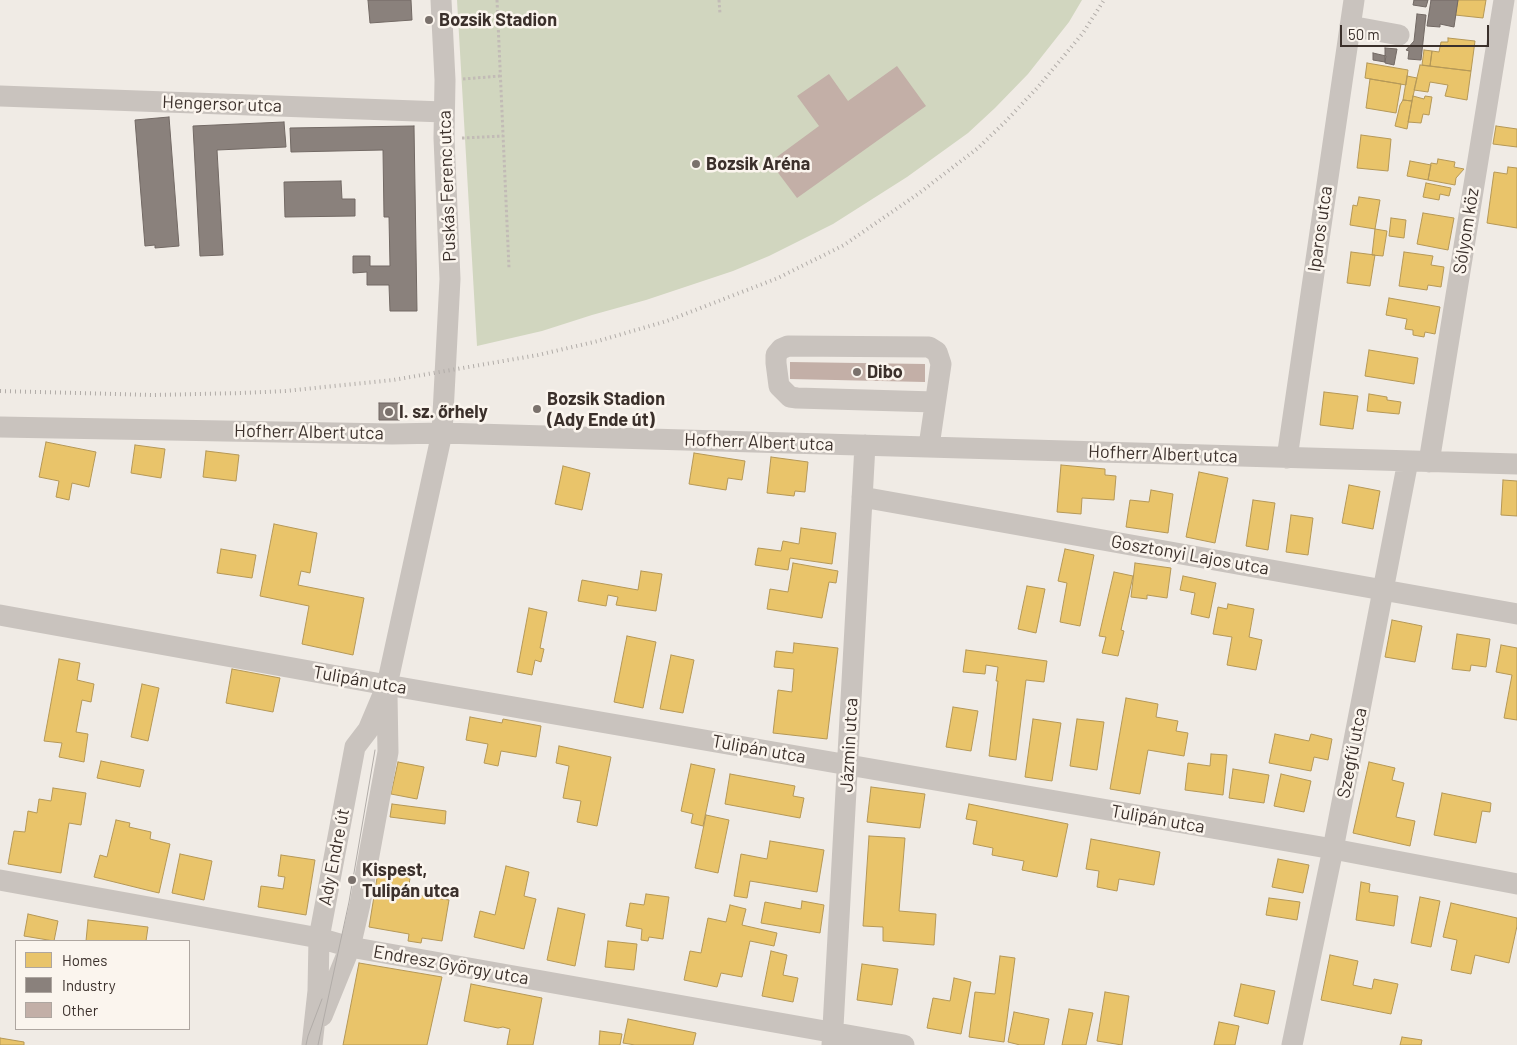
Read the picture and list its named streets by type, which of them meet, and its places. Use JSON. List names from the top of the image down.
{
  "streets": {
    "street": [
      "Hengersor utca",
      "Puskás Ferenc utca",
      "Iparos utca",
      "Sólyom köz",
      "Hofherr Albert utca",
      "Gosztonyi Lajos utca",
      "Tulipán utca",
      "Jázmin utca",
      "Szegfű utca",
      "Ady Endre út",
      "Endresz György utca"
    ]
  },
  "crossings": [
    ["Hengersor utca", "Puskás Ferenc utca"],
    ["Puskás Ferenc utca", "Ady Endre út"],
    ["Iparos utca", "Hofherr Albert utca"],
    ["Sólyom köz", "Hofherr Albert utca"],
    ["Sólyom köz", "Szegfű utca"],
    ["Hofherr Albert utca", "Jázmin utca"],
    ["Hofherr Albert utca", "Szegfű utca"],
    ["Hofherr Albert utca", "Ady Endre út"],
    ["Gosztonyi Lajos utca", "Jázmin utca"],
    ["Gosztonyi Lajos utca", "Szegfű utca"],
    ["Tulipán utca", "Jázmin utca"],
    ["Tulipán utca", "Szegfű utca"],
    ["Tulipán utca", "Ady Endre út"],
    ["Jázmin utca", "Endresz György utca"],
    ["Ady Endre út", "Endresz György utca"]
  ],
  "places": [
    "Bozsik Stadion",
    "Bozsik Aréna",
    "Dibo",
    "Bozsik Stadion (Ady Ende út)",
    "I. sz. őrhely",
    "Kispest, Tulipán utca"
  ],
  "legend": ["Homes", "Industry", "Other"],
  "scale_bar": "50 m"
}
